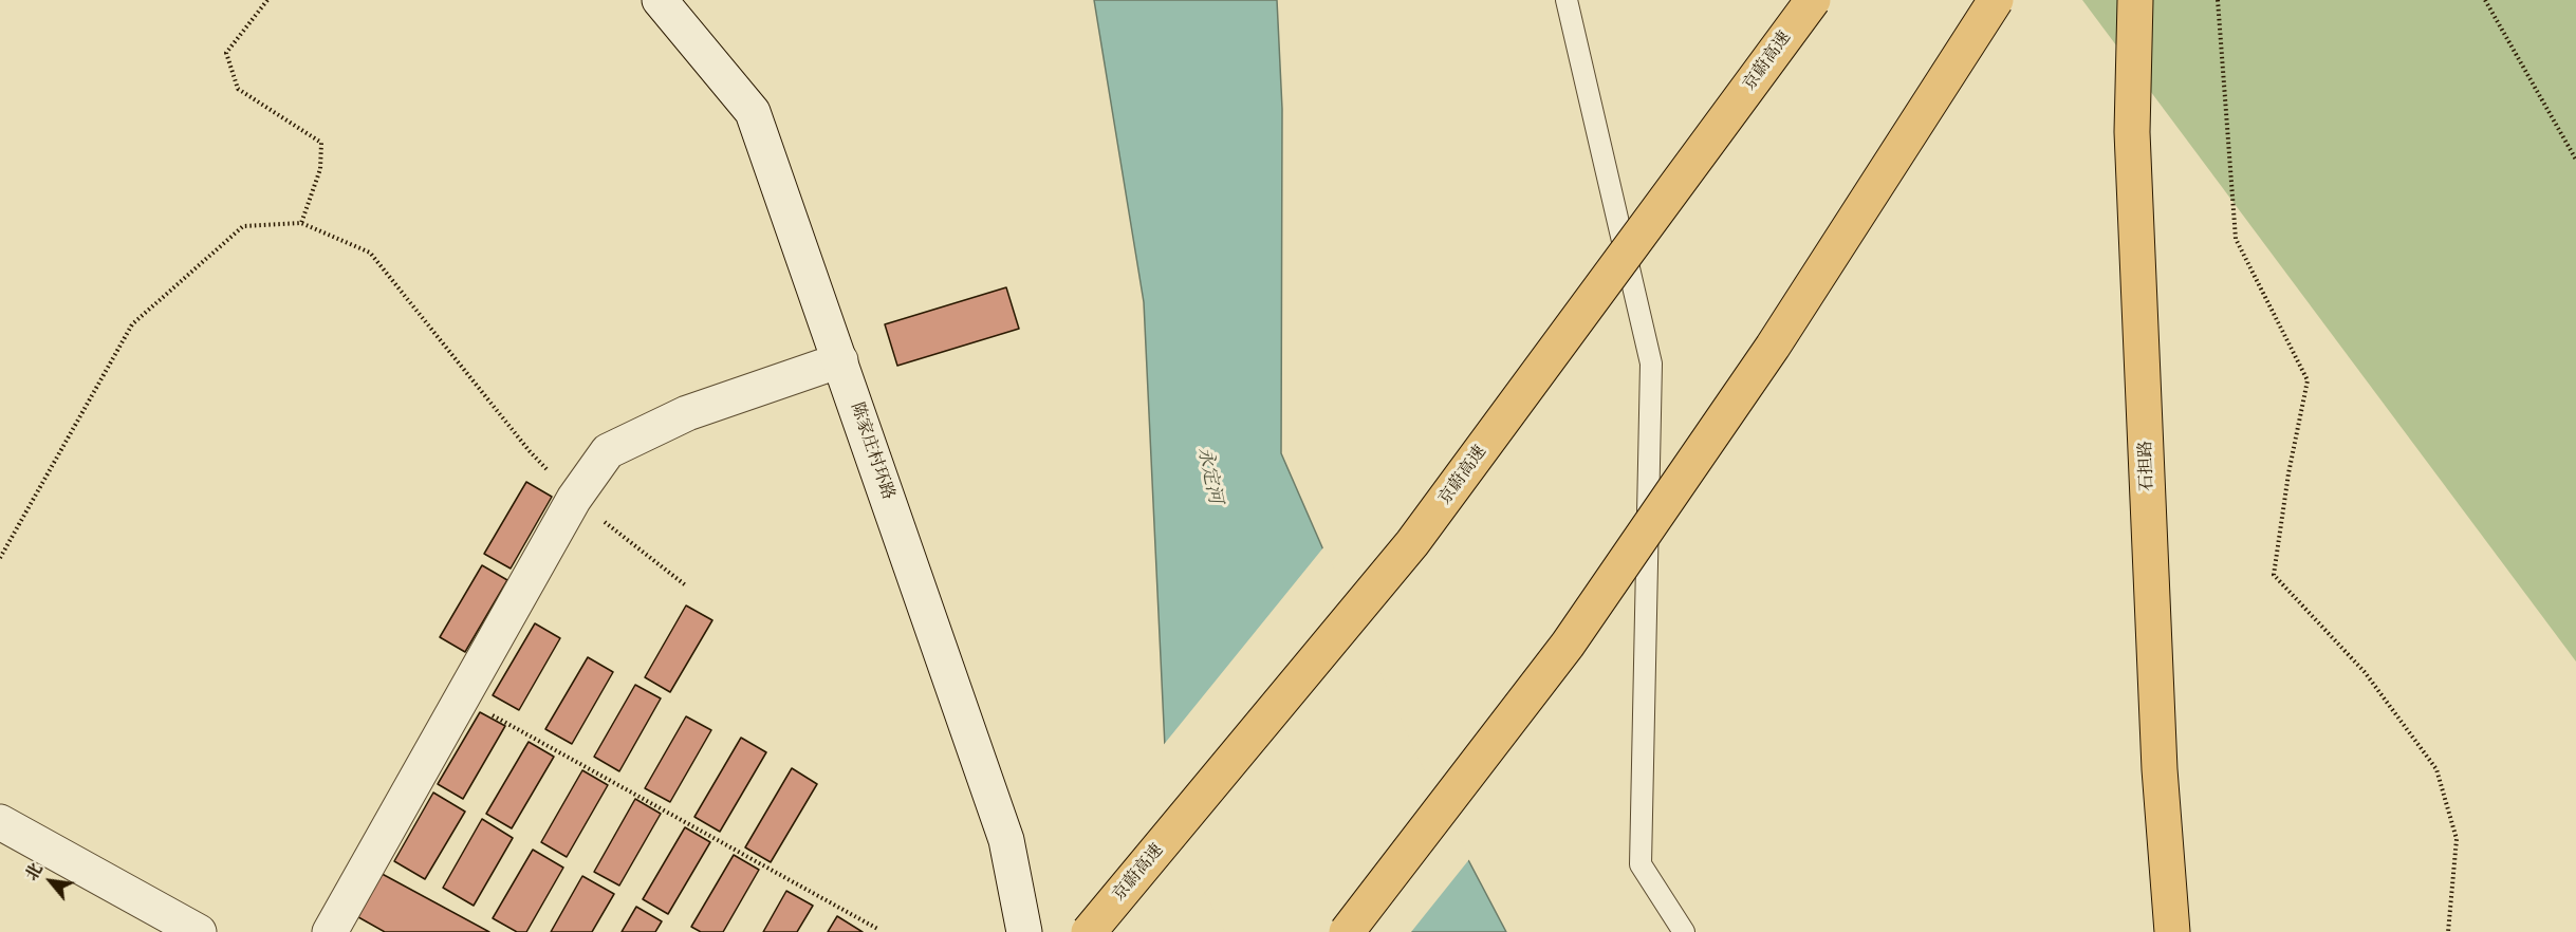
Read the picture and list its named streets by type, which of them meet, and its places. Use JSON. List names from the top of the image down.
{
  "streets": {
    "main road": ["京蔚高速", "石担路"],
    "street": ["陈家庄村环路"]
  },
  "water": ["永定河"],
  "north": "top left"
}
